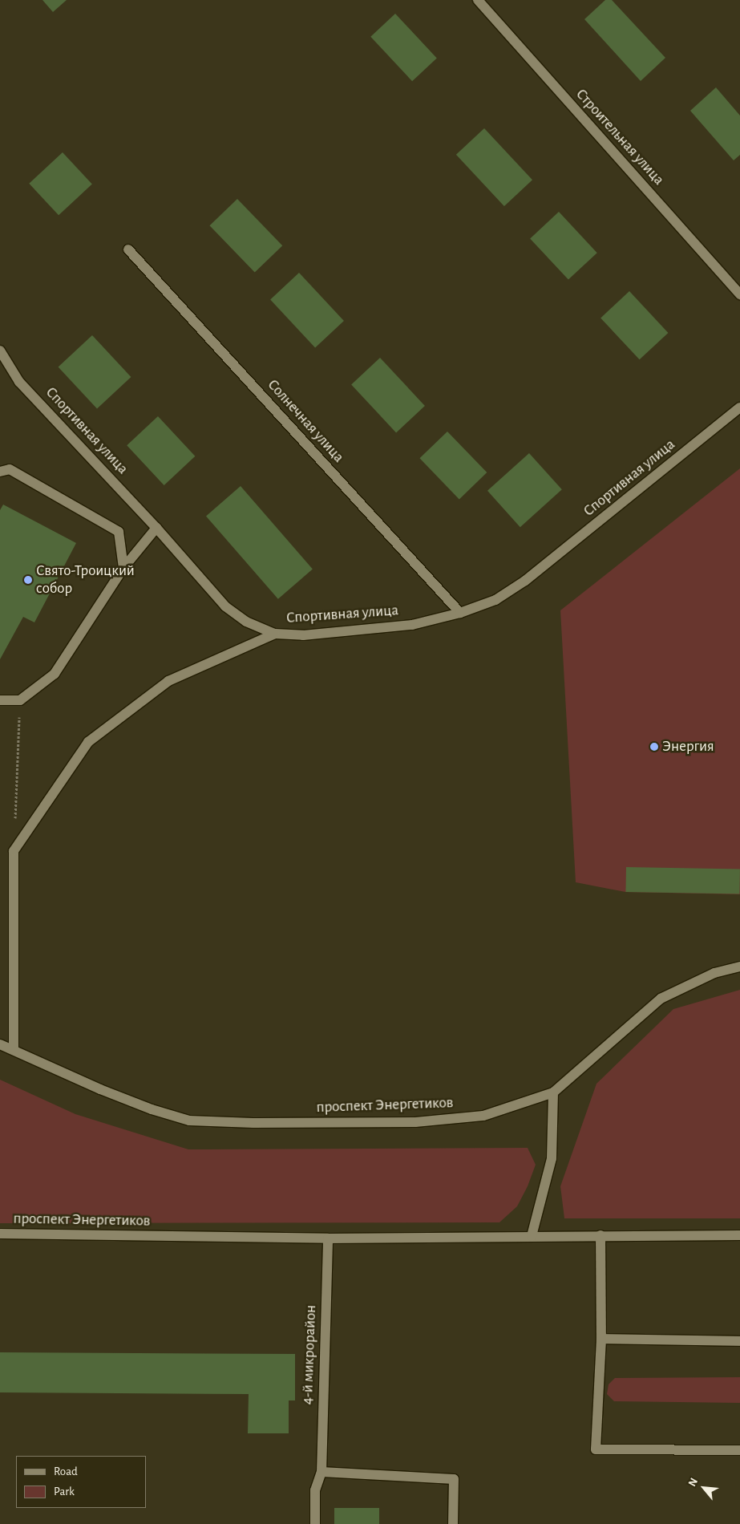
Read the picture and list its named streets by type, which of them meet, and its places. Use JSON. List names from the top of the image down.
{
  "streets": {
    "street": [
      "Строительная улица",
      "Солнечная улица",
      "Спортивная улица",
      "проспект Энергетиков",
      "4-й микрорайон"
    ]
  },
  "crossings": [
    ["Солнечная улица", "Спортивная улица"],
    ["проспект Энергетиков", "4-й микрорайон"]
  ],
  "places": ["Свято-Троицкий собор", "Энергия"],
  "legend": ["Road", "Park"],
  "north": "top left"
}
